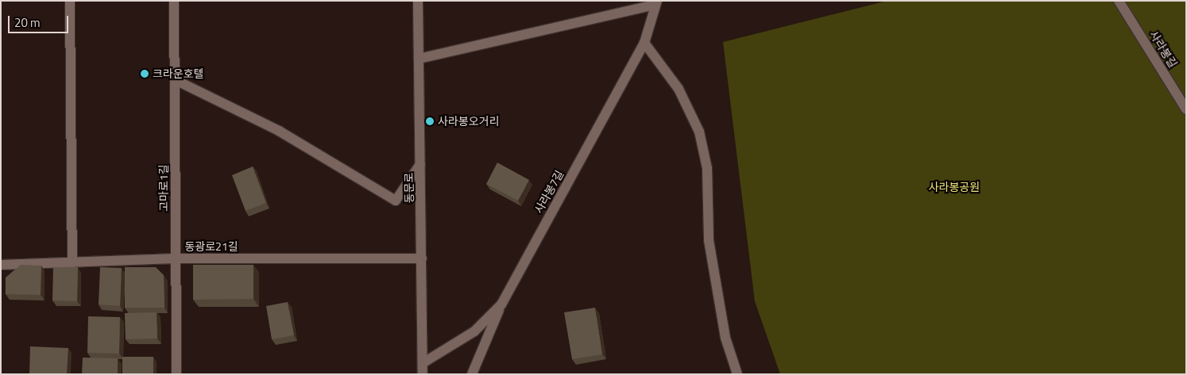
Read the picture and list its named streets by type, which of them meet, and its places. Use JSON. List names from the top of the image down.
{
  "streets": {
    "street": [
      "사라봉길",
      "고마로1길",
      "동문로",
      "사라봉7길",
      "동광로21길"
    ]
  },
  "crossings": [
    ["고마로1길", "동광로21길"],
    ["동문로", "사라봉7길"],
    ["동문로", "동광로21길"]
  ],
  "parks": ["사라봉공원"],
  "places": ["크라운호텔", "사라봉오거리"],
  "scale_bar": "20 m"
}
